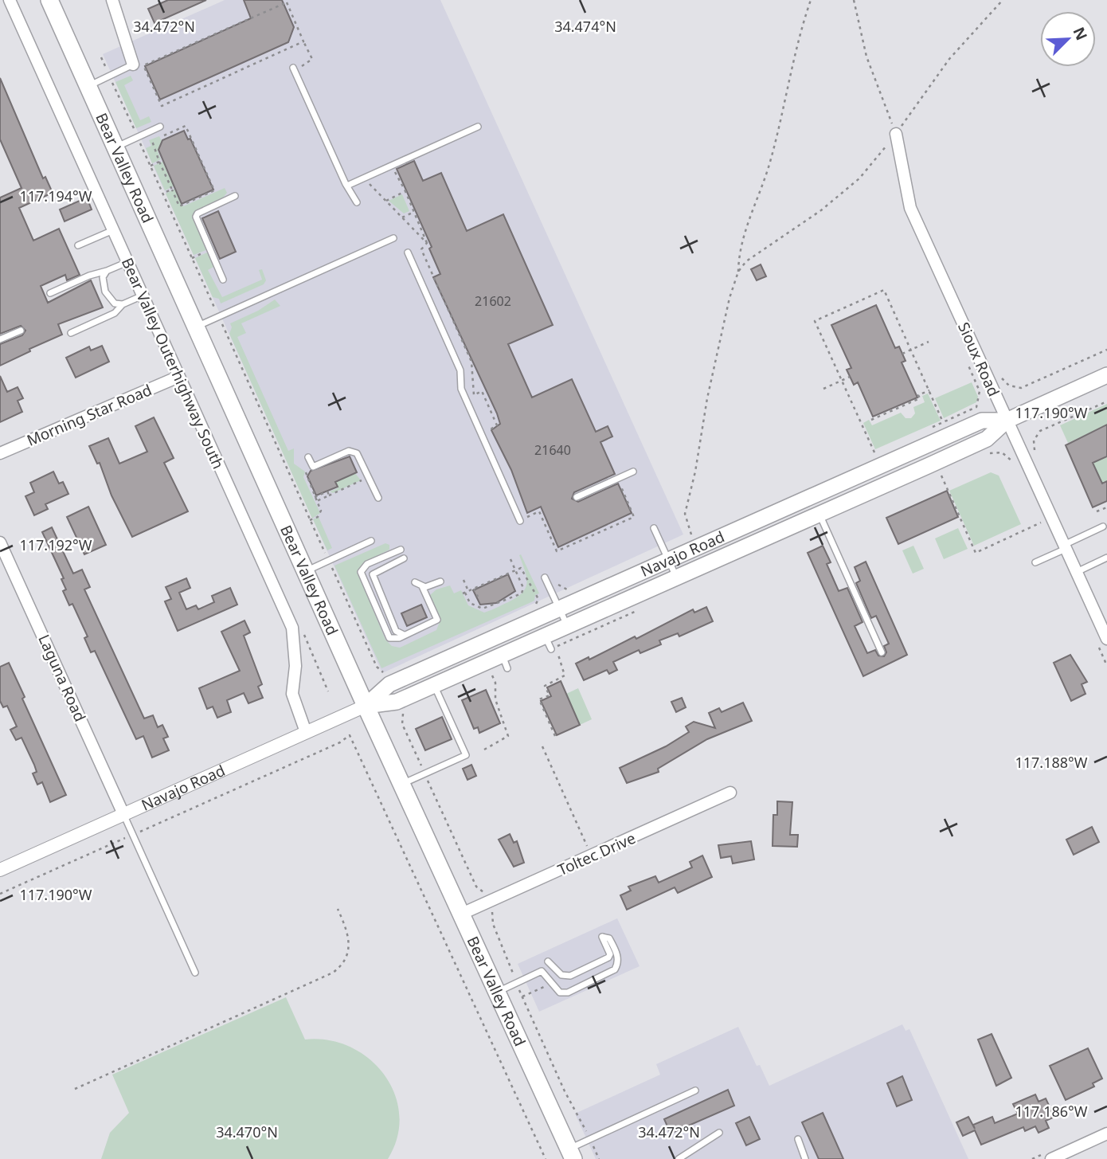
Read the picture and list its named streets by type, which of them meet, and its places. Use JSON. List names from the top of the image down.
{
  "streets": {
    "main road": ["Bear Valley Road", "Navajo Road"],
    "street": [
      "Sioux Road",
      "Bear Valley Outerhighway South",
      "Morning Star Road",
      "Laguna Road",
      "Toltec Drive"
    ]
  },
  "crossings": [
    ["Bear Valley Road", "Navajo Road"],
    ["Bear Valley Road", "Toltec Drive"],
    ["Sioux Road", "Navajo Road"],
    ["Bear Valley Outerhighway South", "Morning Star Road"],
    ["Bear Valley Outerhighway South", "Navajo Road"],
    ["Navajo Road", "Laguna Road"]
  ],
  "house_numbers": ["21602", "21640"],
  "north": "top right",
  "coordinates": [
    "34.472°N",
    "34.474°N",
    "117.194°W",
    "117.190°W",
    "117.192°W",
    "117.188°W",
    "117.186°W",
    "34.470°N"
  ]
}
